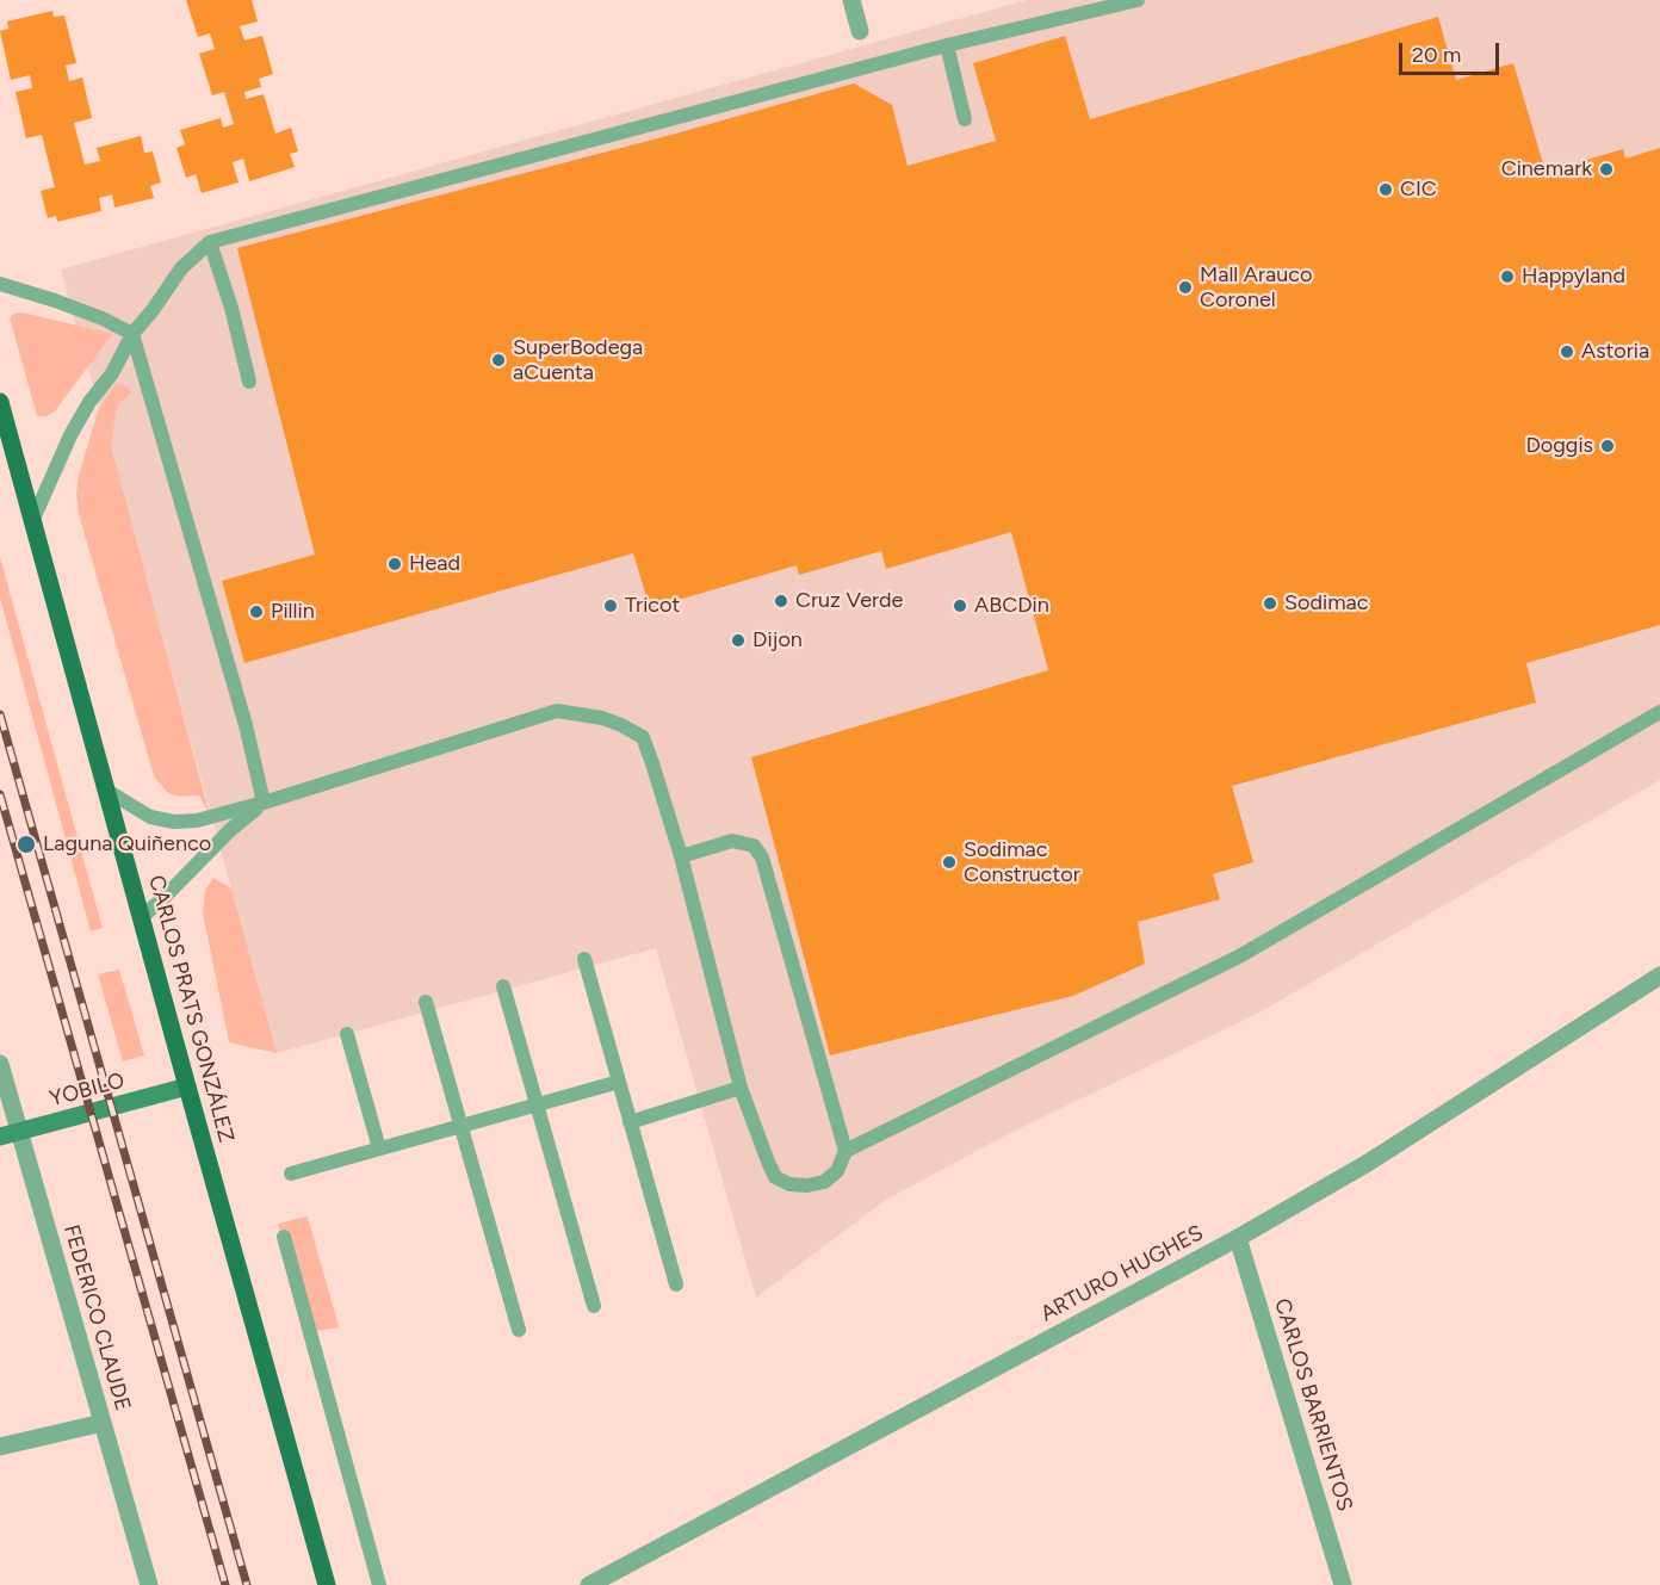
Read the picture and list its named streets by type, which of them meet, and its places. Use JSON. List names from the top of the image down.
{
  "streets": {
    "main road": ["CARLOS PRATS GONZÁLEZ", "YOBILO"],
    "street": ["ARTURO HUGHES", "FEDERICO CLAUDE", "CARLOS BARRIENTOS"]
  },
  "crossings": [
    ["CARLOS PRATS GONZÁLEZ", "YOBILO"],
    ["YOBILO", "FEDERICO CLAUDE"],
    ["ARTURO HUGHES", "CARLOS BARRIENTOS"]
  ],
  "places": [
    "Cinemark",
    "CIC",
    "Happyland",
    "Mall Arauco Coronel",
    "Astoria",
    "SuperBodega aCuenta",
    "Doggis",
    "Head",
    "Cruz Verde",
    "Sodimac",
    "Tricot",
    "ABCDin",
    "Pillin",
    "Dijon",
    "Laguna Quiñenco",
    "Sodimac Constructor"
  ],
  "scale_bar": "20 m"
}
